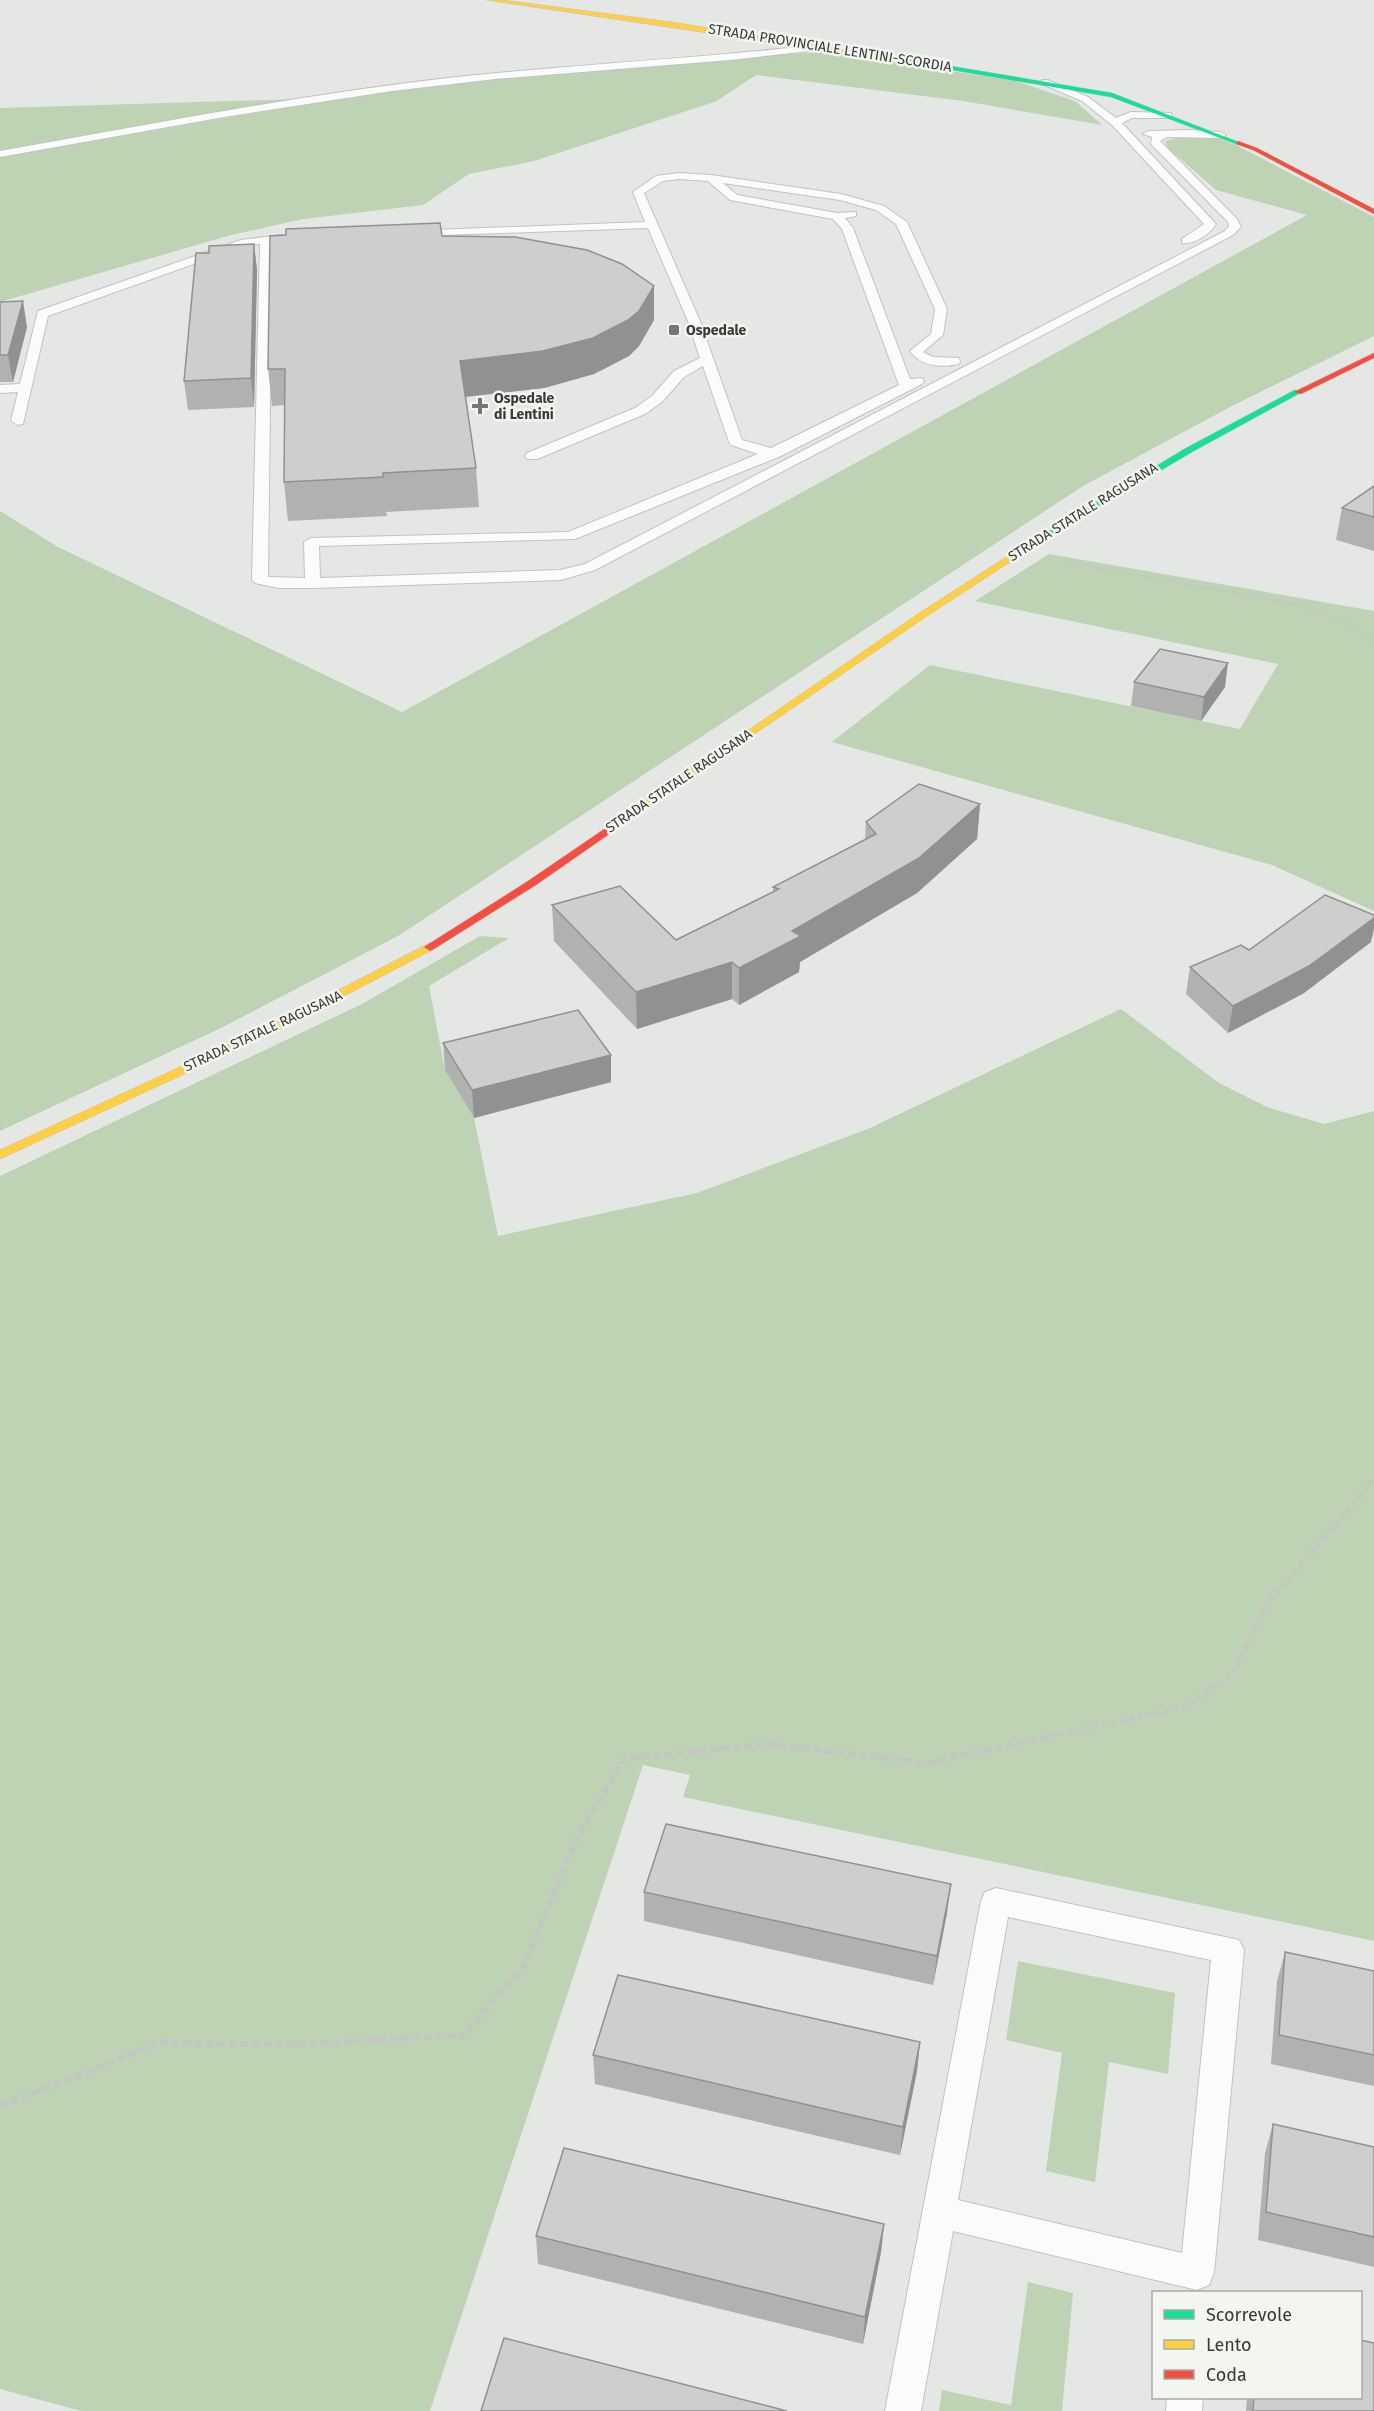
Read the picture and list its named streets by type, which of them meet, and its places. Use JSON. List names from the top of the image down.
{
  "streets": {
    "main road": ["STRADA PROVINCIALE LENTINI-SCORDIA", "STRADA STATALE RAGUSANA"]
  },
  "places": {
    "transit": ["Ospedale"],
    "health": ["Ospedale di Lentini"]
  },
  "legend": ["Scorrevole", "Lento", "Coda"]
}
